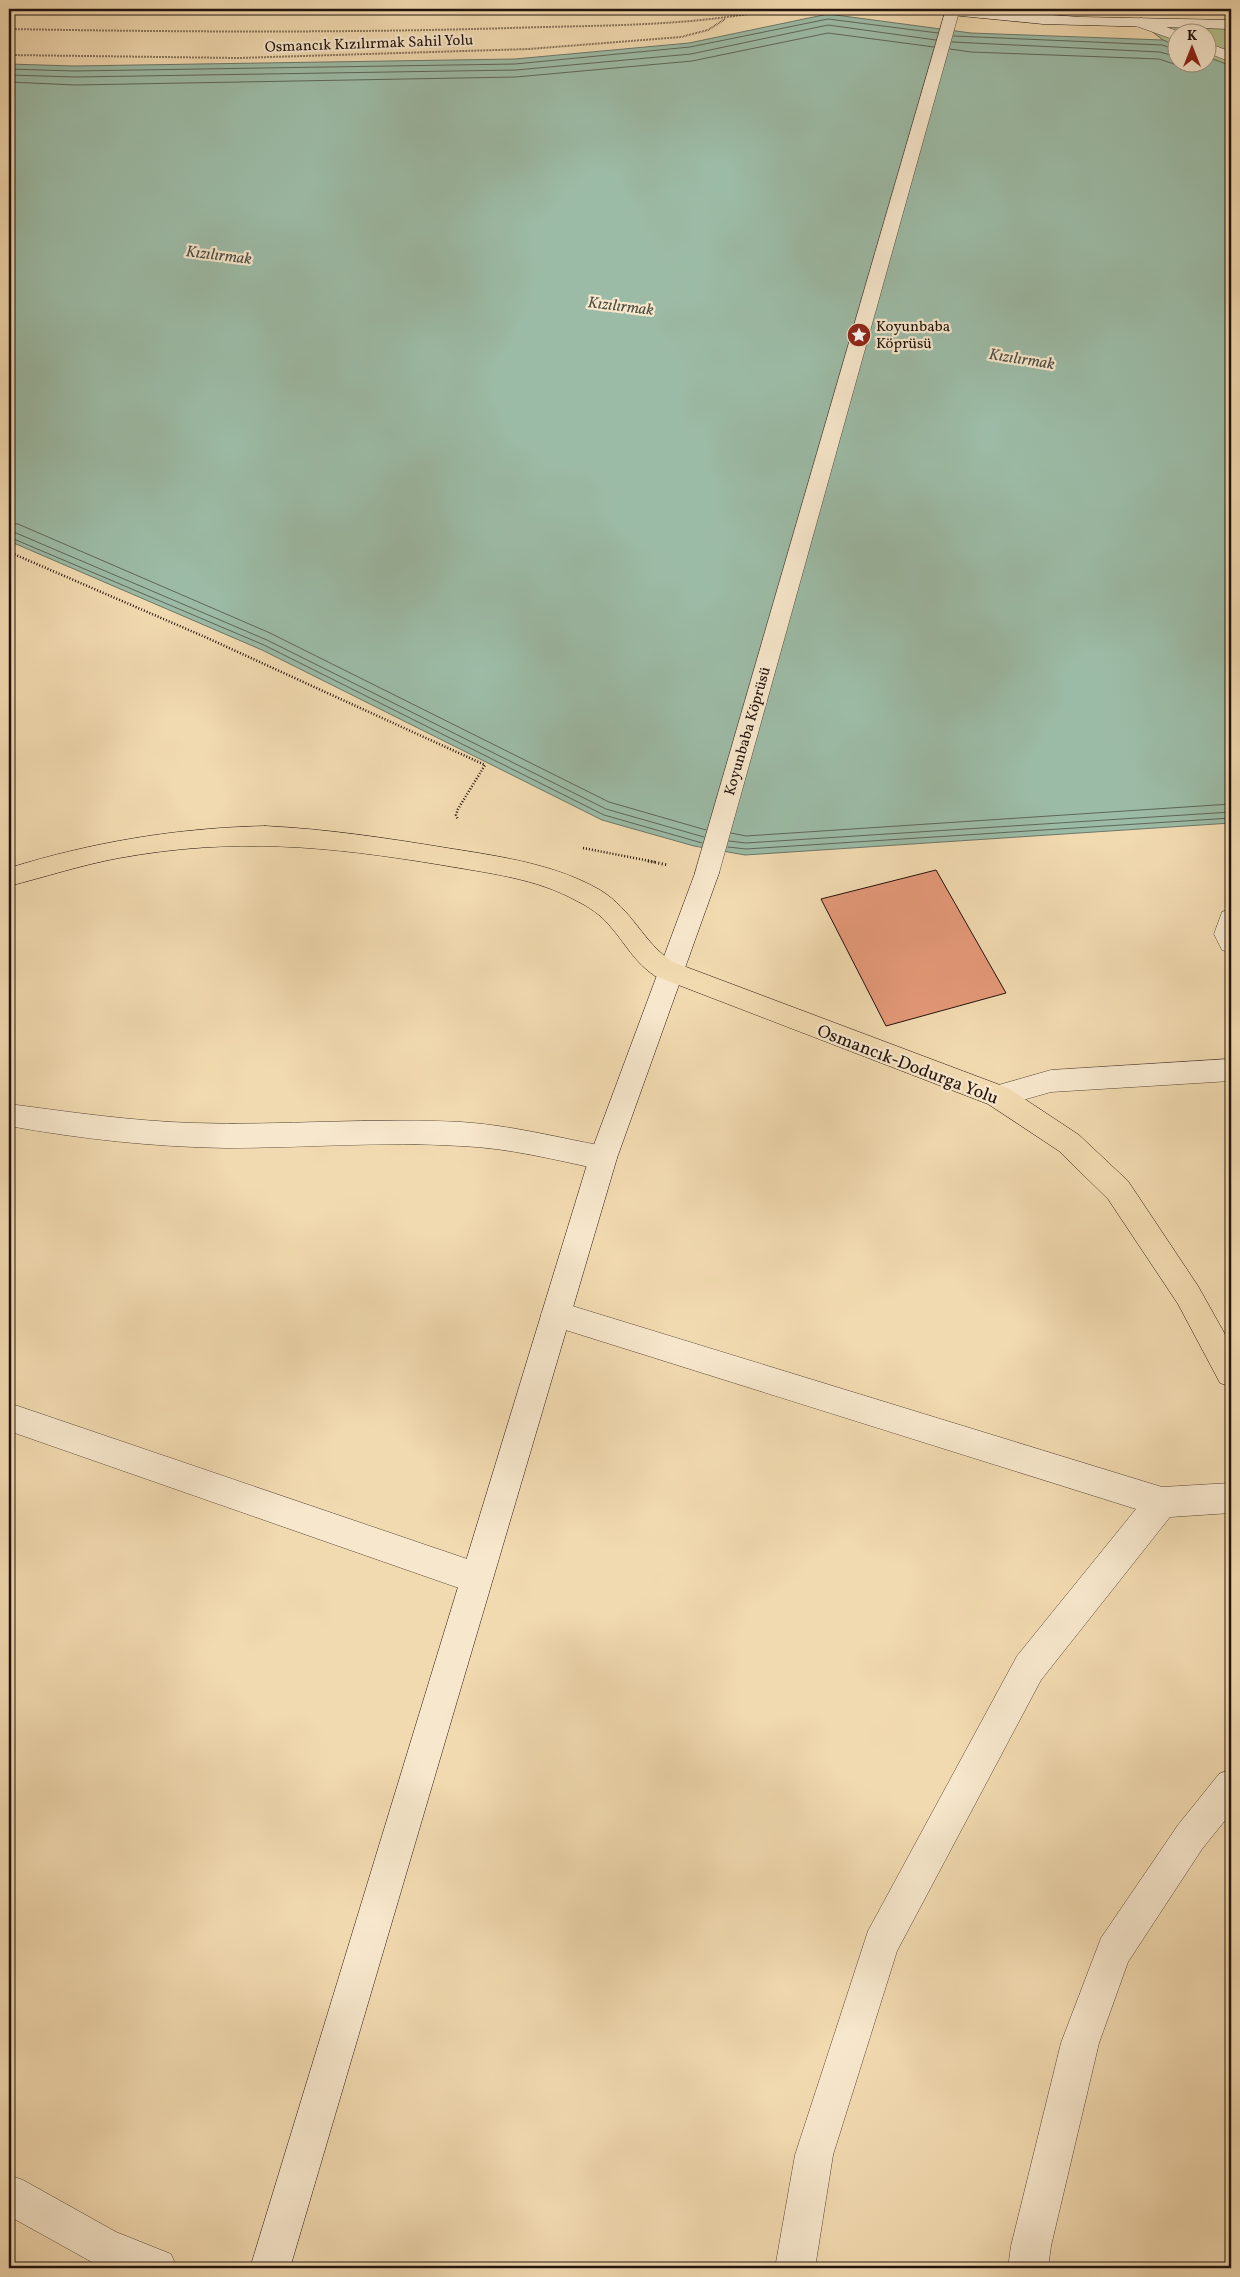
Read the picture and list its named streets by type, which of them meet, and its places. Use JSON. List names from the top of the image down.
{
  "streets": {
    "main road": ["Osmancık-Dodurga Yolu"],
    "street": ["Koyunbaba Köprüsü"],
    "path": ["Osmancık Kızılırmak Sahil Yolu"]
  },
  "crossings": [
    ["Koyunbaba Köprüsü", "Osmancık-Dodurga Yolu"]
  ],
  "water": ["Kızılırmak"],
  "places": {
    "place": ["Koyunbaba Köprüsü"]
  },
  "north": "top"
}
